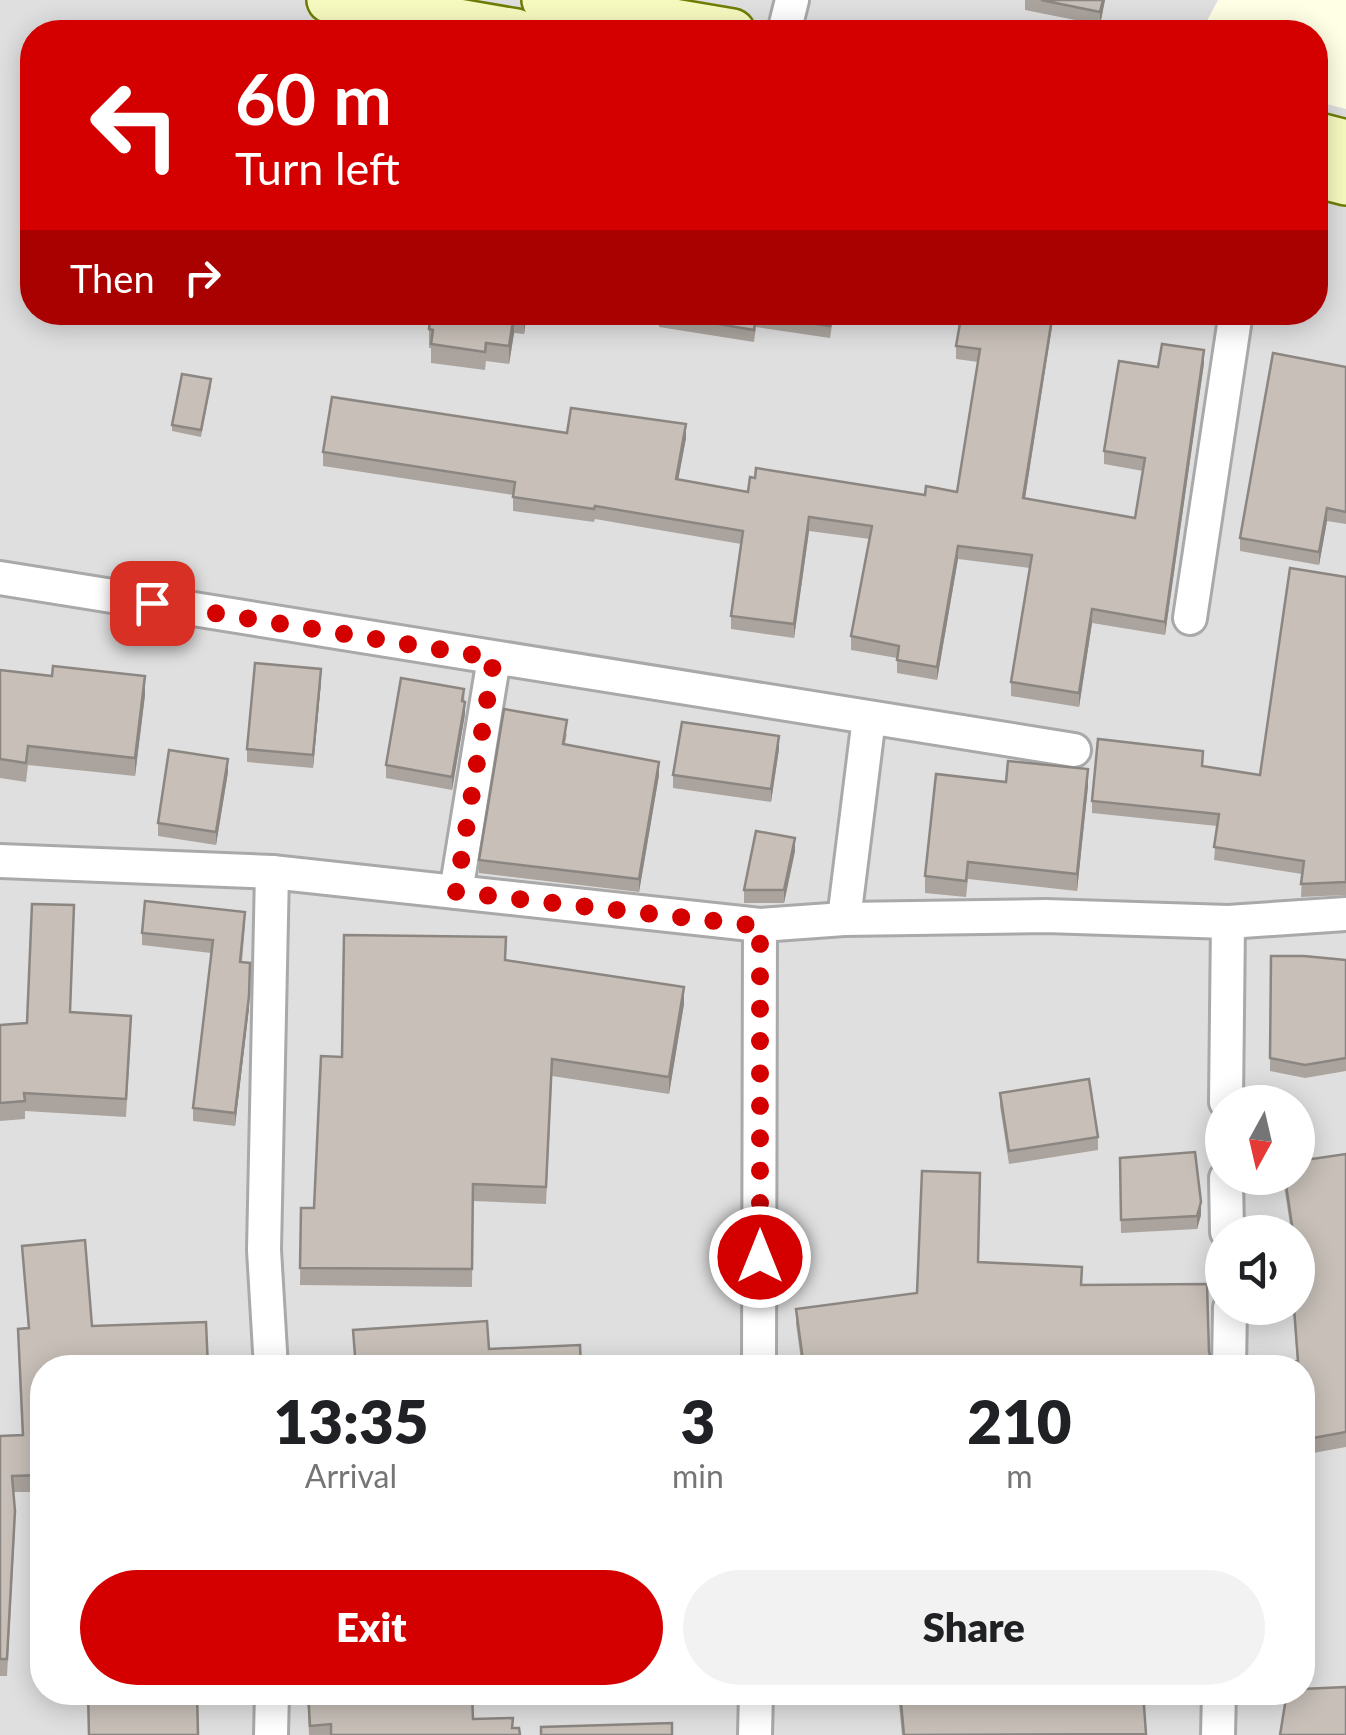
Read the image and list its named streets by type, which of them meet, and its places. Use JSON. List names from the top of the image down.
{
  "north": "bottom",
  "page": {
    "turn": ["60 m", "Turn left"],
    "then": "Then",
    "eta": [
      "13:35",
      "Arrival",
      "3",
      "min",
      "210",
      "m"
    ],
    "buttons": ["Exit", "Share"]
  }
}
